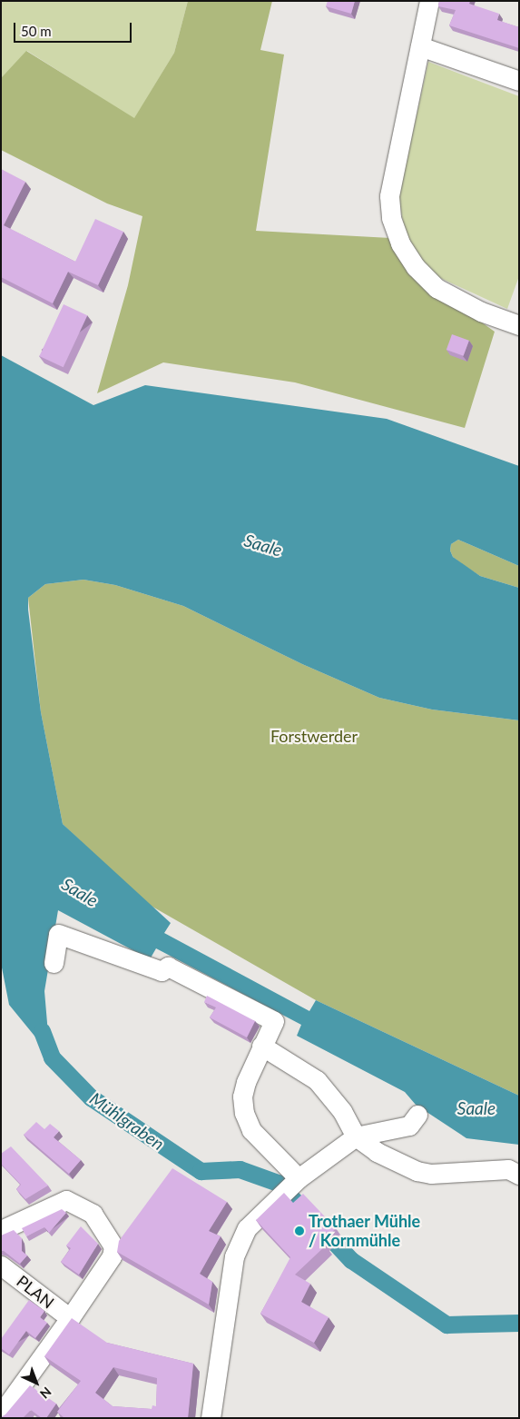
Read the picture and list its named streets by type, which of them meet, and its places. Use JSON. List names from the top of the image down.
{
  "streets": {
    "street": ["PLAN"]
  },
  "water": ["Saale", "Mühlgraben"],
  "parks": ["Forstwerder"],
  "places": ["Trothaer Mühle / Kornmühle"],
  "scale_bar": "50 m",
  "north": "bottom right"
}
